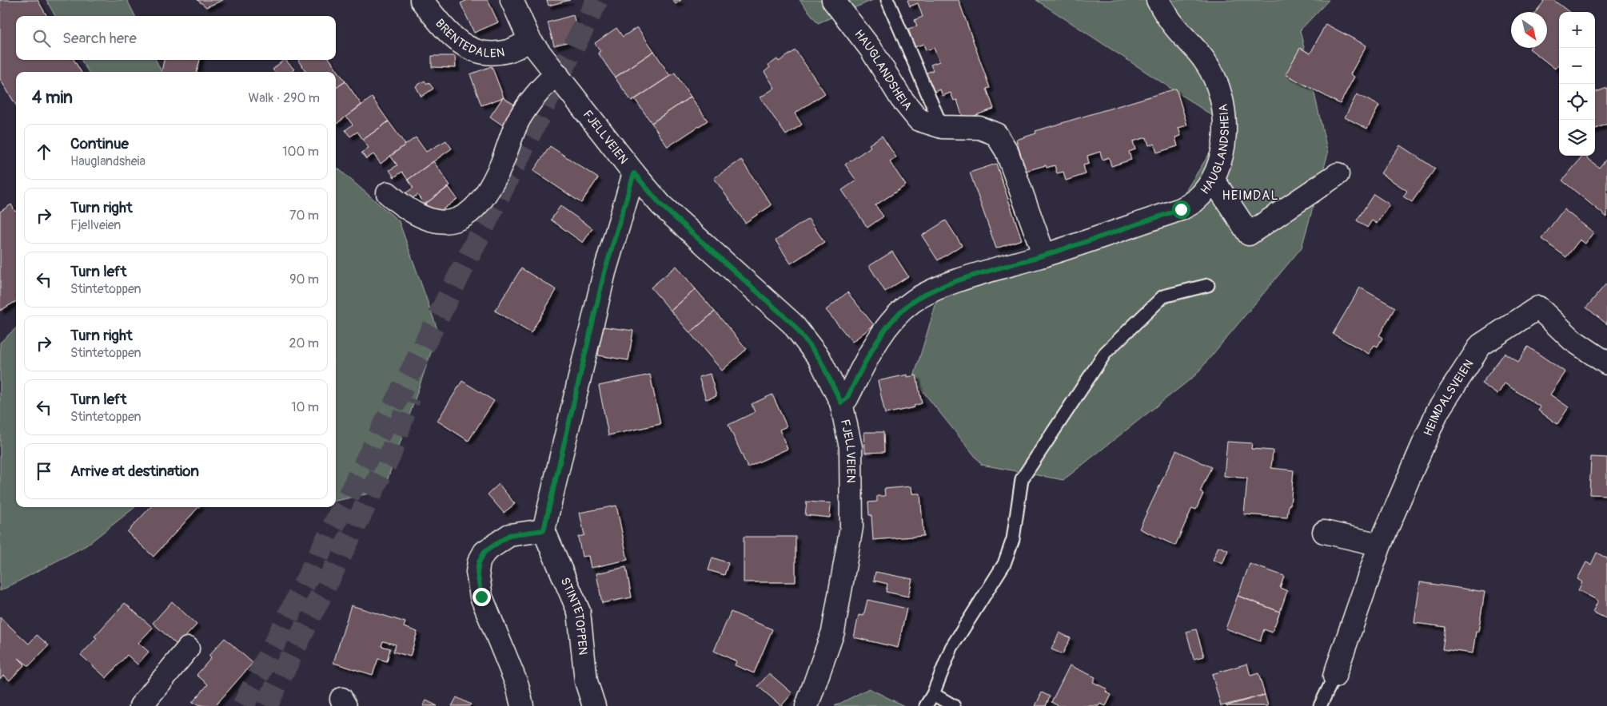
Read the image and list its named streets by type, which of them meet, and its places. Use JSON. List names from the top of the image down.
{
  "streets": {
    "street": [
      "BRENTEDALEN",
      "HAUGLANDSHEIA",
      "FJELLVEIEN",
      "HEIMDALSVEIEN",
      "STINTETOPPEN"
    ]
  },
  "crossings": [
    ["BRENTEDALEN", "FJELLVEIEN"],
    ["HAUGLANDSHEIA", "FJELLVEIEN"]
  ],
  "districts": ["HEIMDAL"],
  "north": "bottom right",
  "page": {
    "map_buttons": ["+", "−"],
    "search": "Search here",
    "heading": ["4 min", "Walk · 290 m"],
    "list": [
      ["Continue", "Hauglandsheia", "100 m"],
      ["Turn right", "Fjellveien", "70 m"],
      ["Turn left", "Stintetoppen", "90 m"],
      ["Turn right", "Stintetoppen", "20 m"],
      ["Turn left", "Stintetoppen", "10 m"],
      "Arrive at destination"
    ]
  }
}
